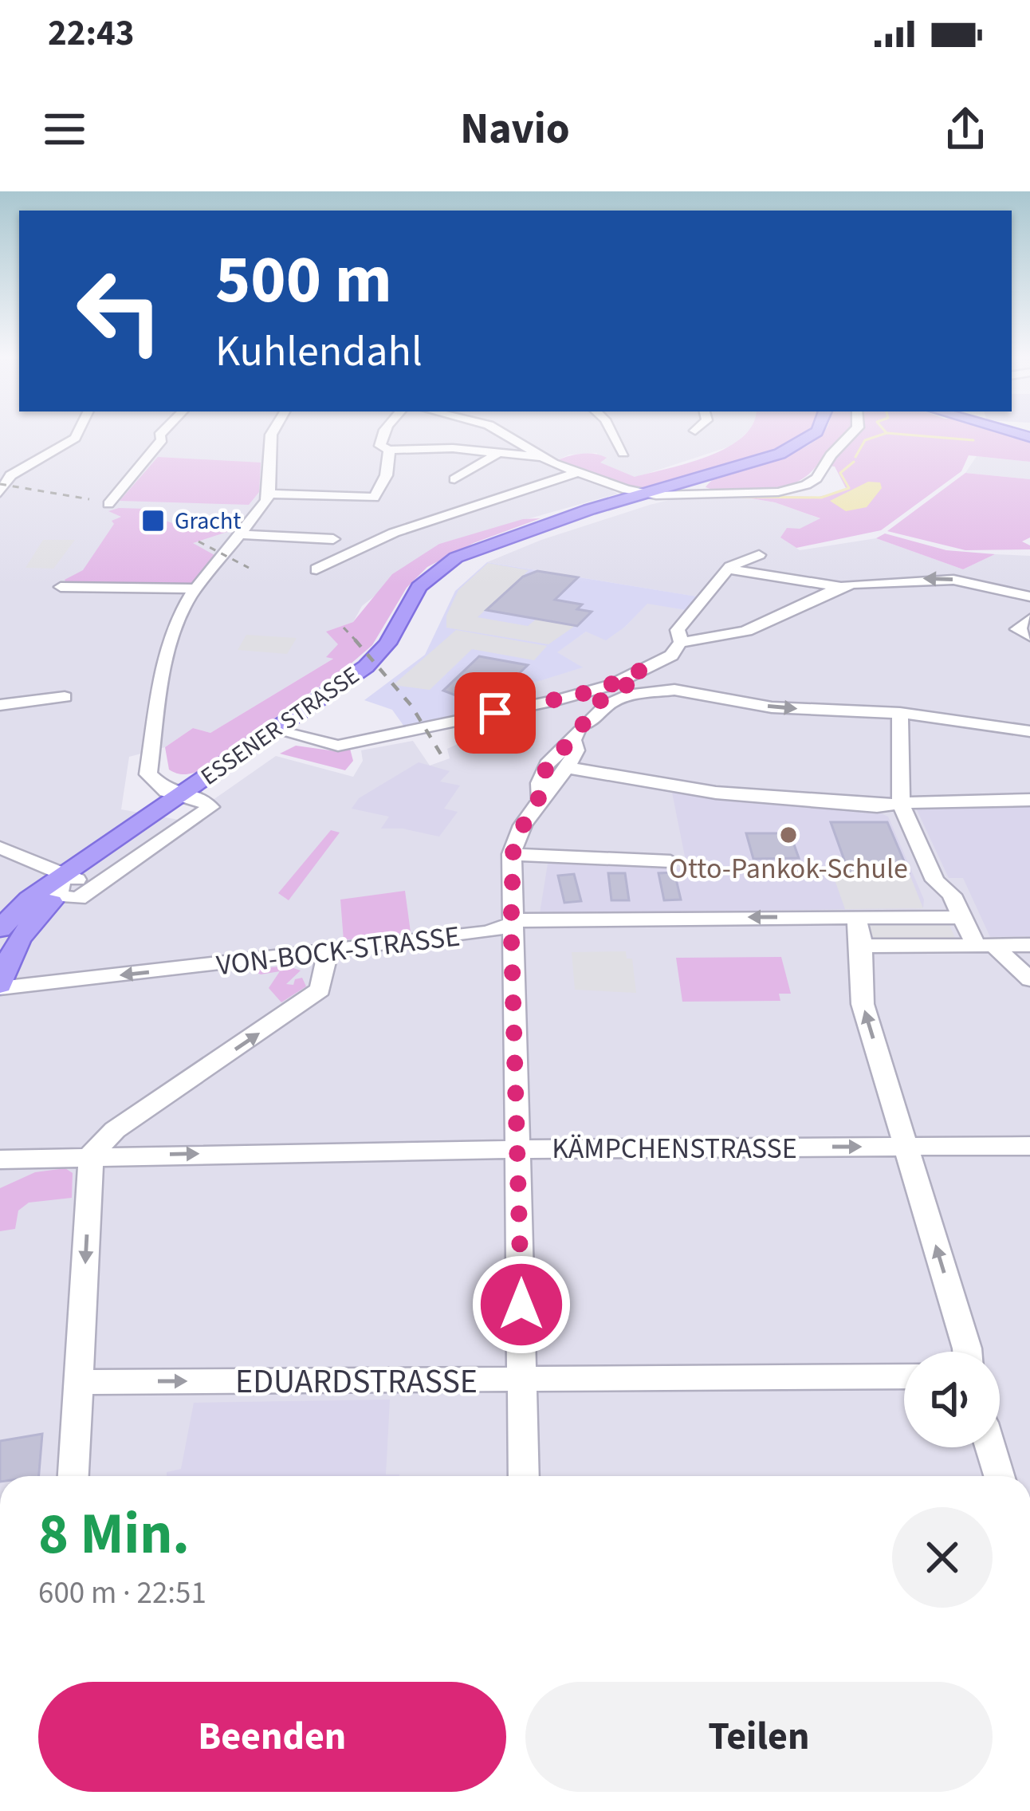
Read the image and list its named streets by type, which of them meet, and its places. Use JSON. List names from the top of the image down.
{
  "streets": {
    "main road": ["ESSENER STRASSE"],
    "street": ["VON-BOCK-STRASSE", "KÄMPCHENSTRASSE", "EDUARDSTRASSE"]
  },
  "one_way": ["KÄMPCHENSTRASSE", "EDUARDSTRASSE"],
  "places": {
    "transit": ["Gracht"],
    "other": ["Otto-Pankok-Schule"]
  },
  "page": {
    "status": "22:43",
    "header": "Navio",
    "turn": ["500 m", "Kuhlendahl"],
    "heading": ["8 Min.", "600 m · 22:51"],
    "buttons": ["Beenden", "Teilen"]
  }
}
